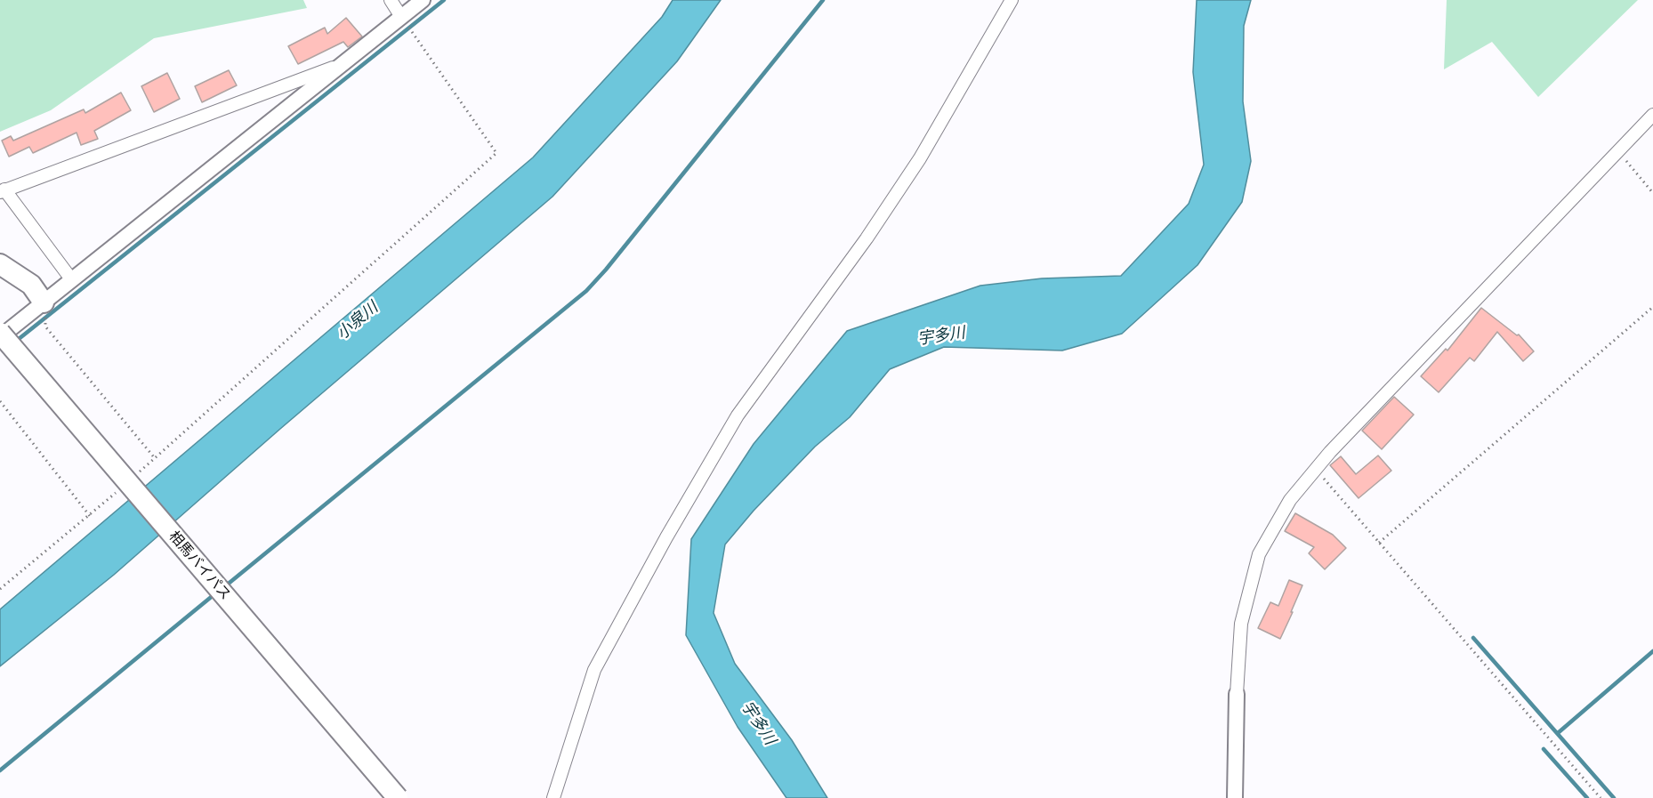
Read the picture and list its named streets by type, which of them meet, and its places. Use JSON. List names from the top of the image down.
{
  "streets": {
    "highway": ["相馬バイパス"]
  },
  "water": ["小泉川", "宇多川"]
}
